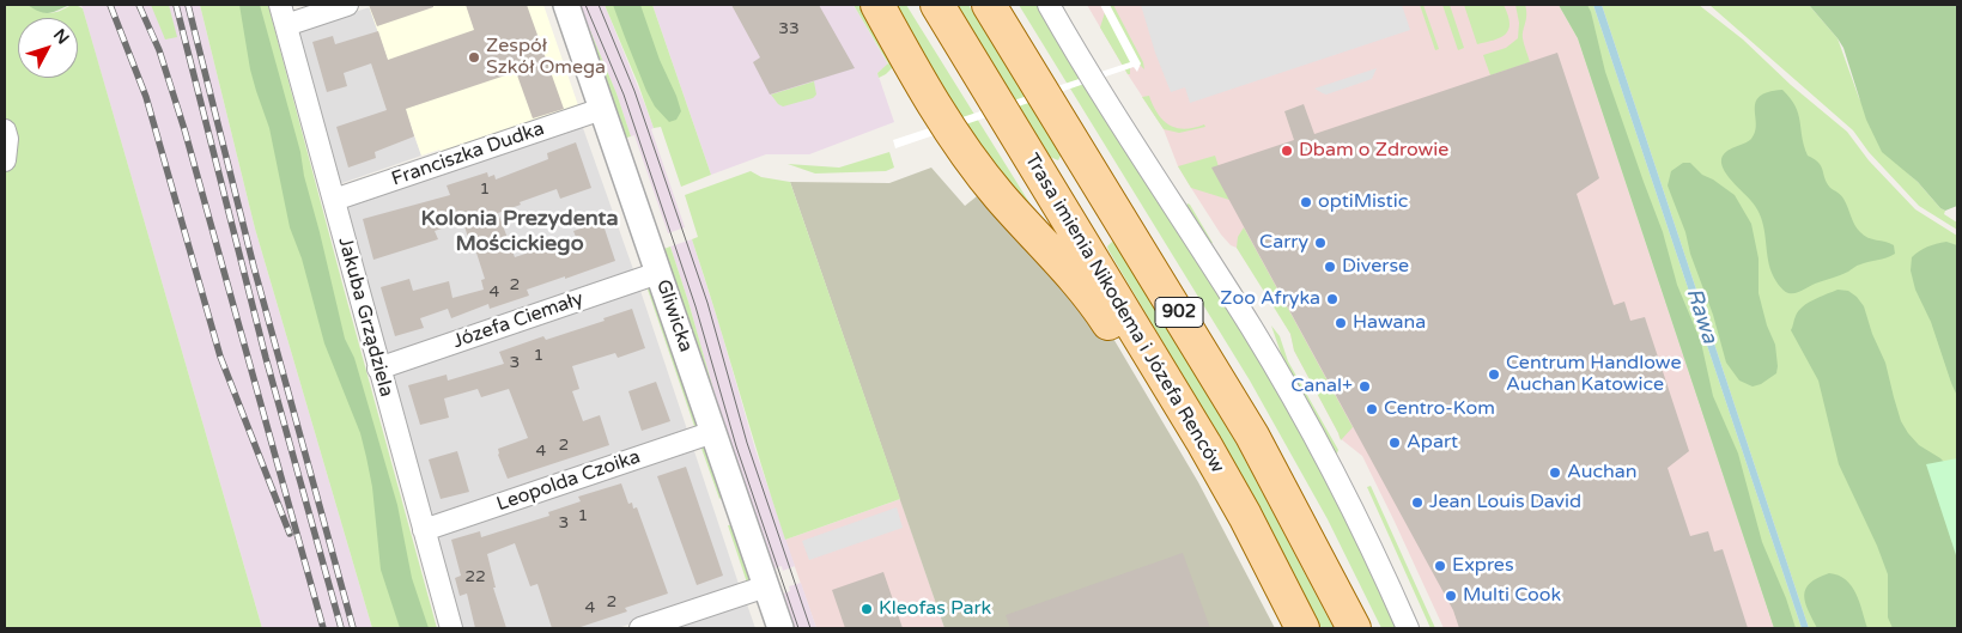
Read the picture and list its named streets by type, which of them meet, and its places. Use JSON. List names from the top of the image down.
{
  "streets": {
    "main road": ["902", "Trasa imienia Nikodema i Józefa Renców"],
    "street": [
      "Franciszka Dudka",
      "Gliwicka",
      "Jakuba Grządziela",
      "Józefa Ciemały",
      "Leopolda Czoika"
    ]
  },
  "crossings": [
    ["Franciszka Dudka", "Gliwicka"],
    ["Franciszka Dudka", "Jakuba Grządziela"],
    ["Gliwicka", "Józefa Ciemały"],
    ["Gliwicka", "Leopolda Czoika"],
    ["Jakuba Grządziela", "Józefa Ciemały"],
    ["Jakuba Grządziela", "Leopolda Czoika"]
  ],
  "districts": ["Kolonia Prezydenta Mościckiego"],
  "water": ["Rawa"],
  "places": [
    "Zespół Szkół Omega",
    "Dbam o Zdrowie",
    "optiMistic",
    "Carry",
    "Diverse",
    "Zoo Afryka",
    "Hawana",
    "Centrum Handlowe Auchan Katowice",
    "Canal+",
    "Centro-Kom",
    "Apart",
    "Auchan",
    "Jean Louis David",
    "Expres",
    "Multi Cook",
    "Kleofas Park"
  ],
  "house_numbers": [
    "33",
    "1",
    "2",
    "4",
    "1",
    "3",
    "2",
    "4",
    "1",
    "3",
    "22",
    "2",
    "4"
  ],
  "north": "top right"
}
